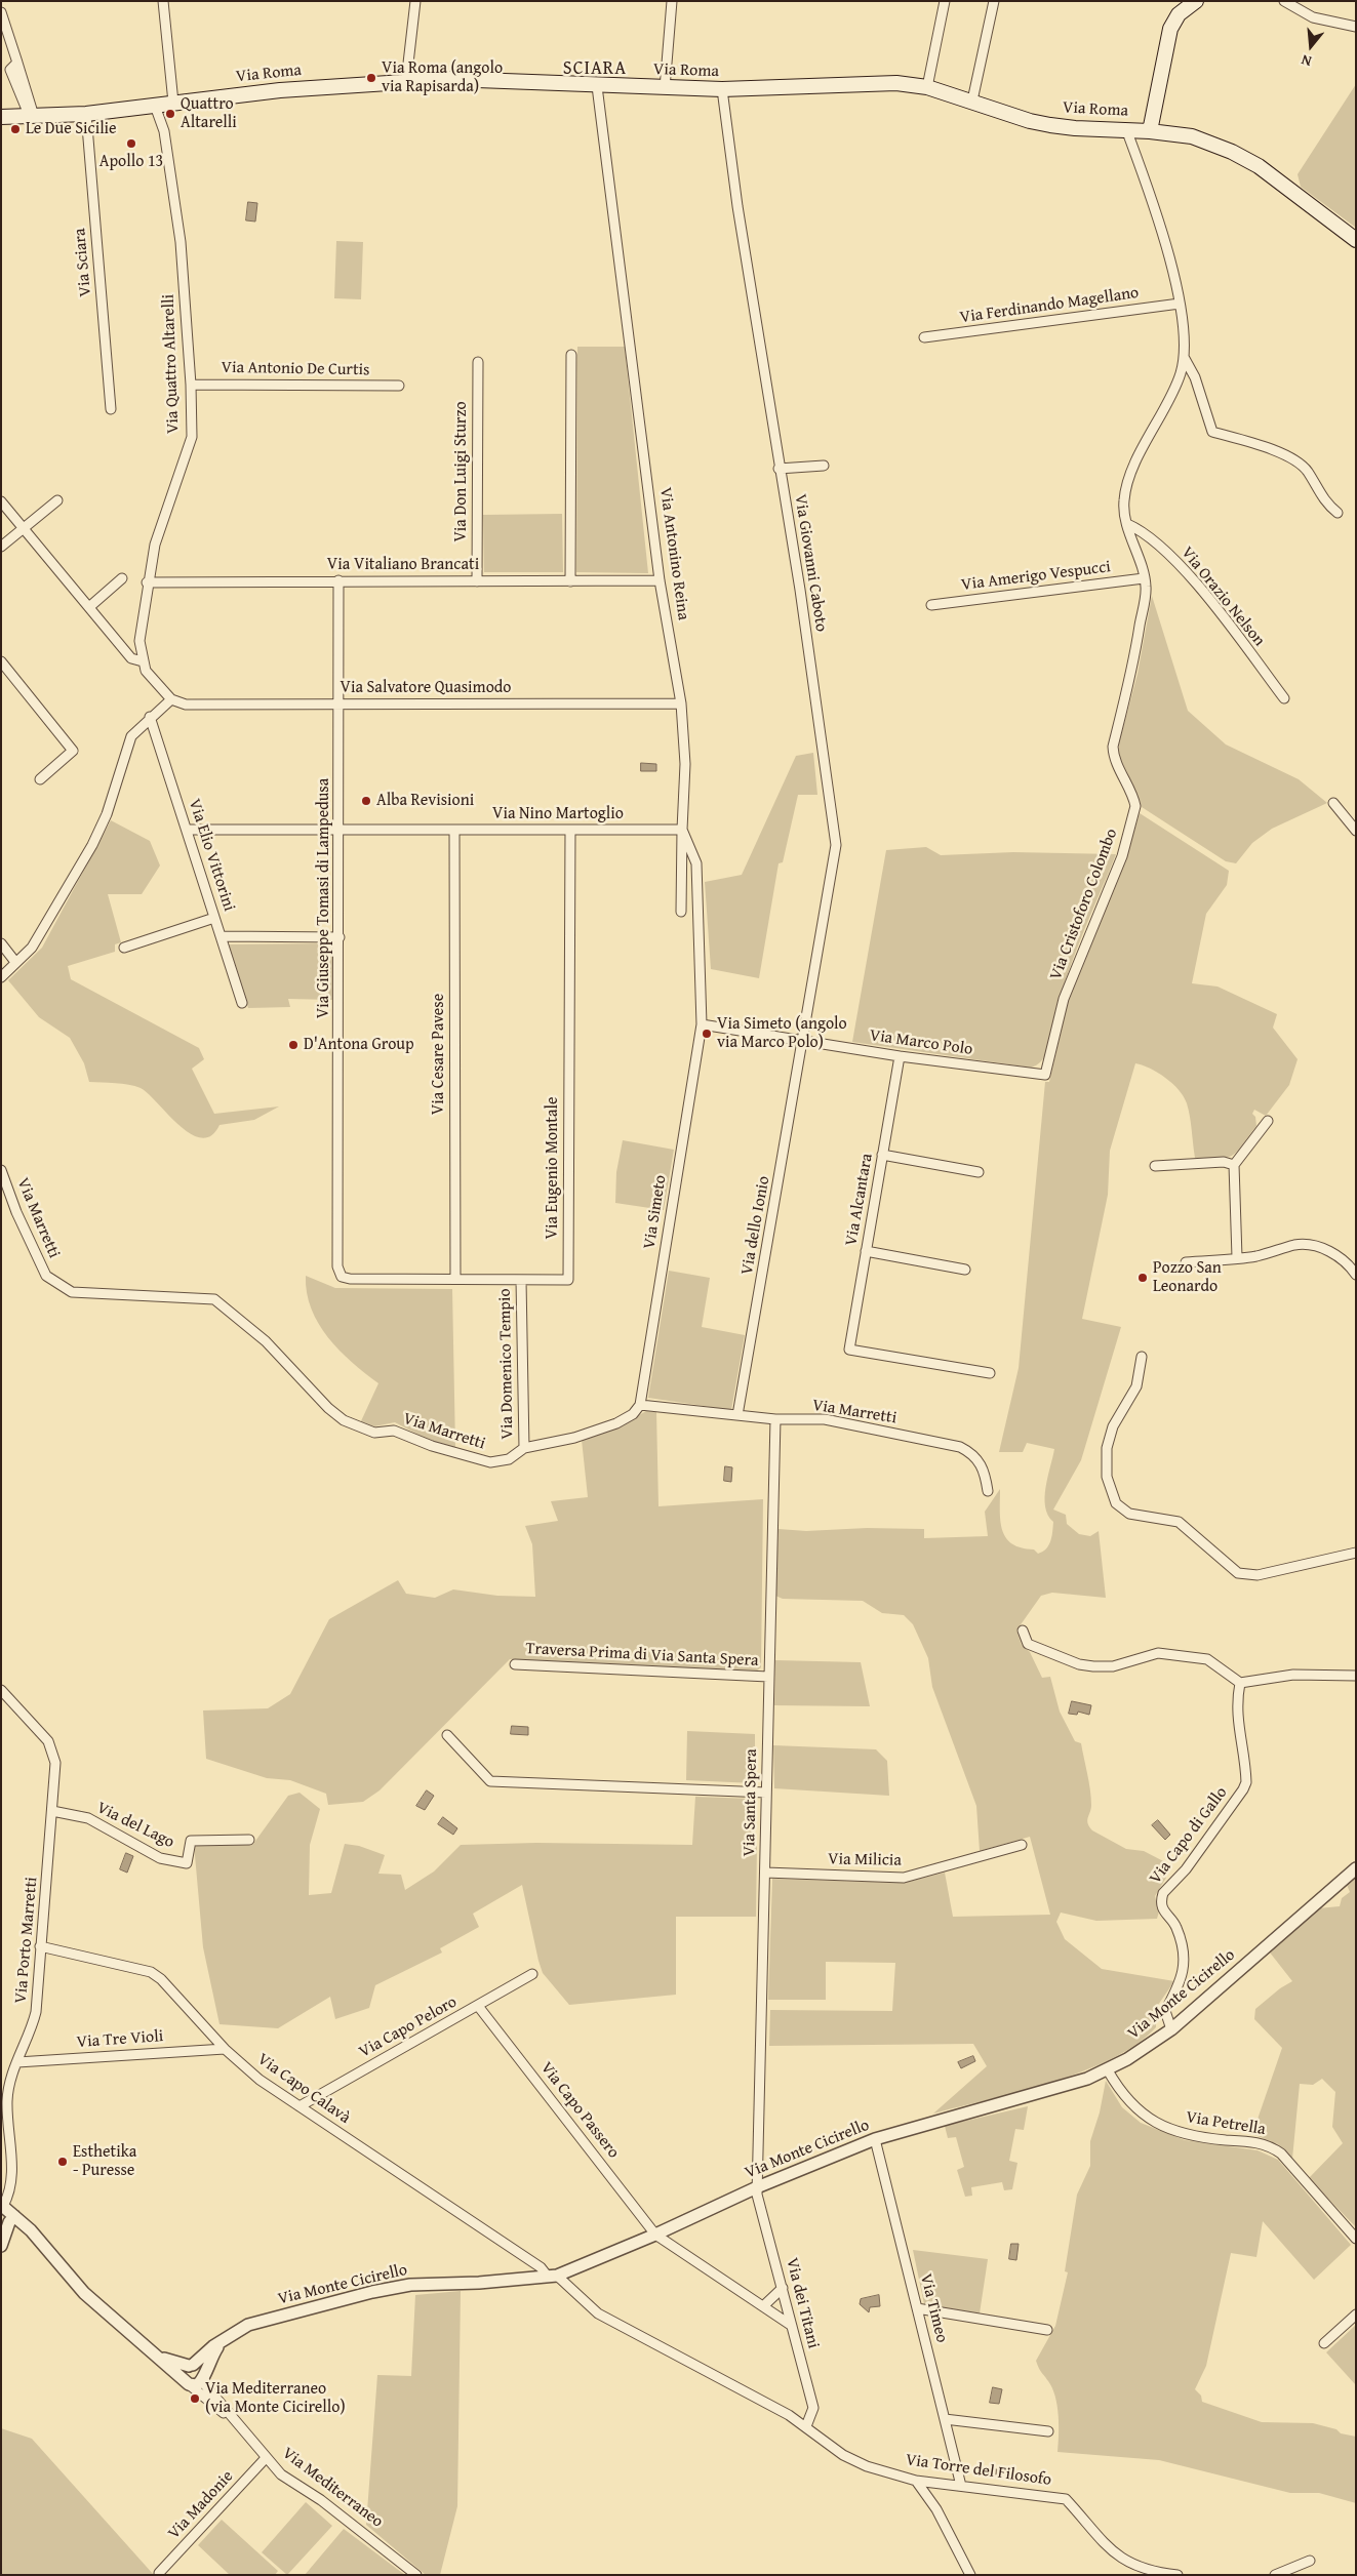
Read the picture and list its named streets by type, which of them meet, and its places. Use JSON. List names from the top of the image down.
{
  "streets": {
    "main road": ["Via Roma"],
    "street": [
      "Via Sciara",
      "Via Ferdinando Magellano",
      "Via Quattro Altarelli",
      "Via Antonio De Curtis",
      "Via Don Luigi Sturzo",
      "Via Antonino Reina",
      "Via Giovanni Caboto",
      "Via Vitaliano Brancati",
      "Via Amerigo Vespucci",
      "Via Orazio Nelson",
      "Via Salvatore Quasimodo",
      "Via Nino Martoglio",
      "Via Elio Vittorini",
      "Via Giuseppe Tomasi di Lampedusa",
      "Via Cristoforo Colombo",
      "Via Marco Polo",
      "Via Cesare Pavese",
      "Via Eugenio Montale",
      "Via Alcantara",
      "Via Simeto",
      "Via Marretti",
      "Via dello Ionio",
      "Via Domenico Tempio",
      "Traversa Prima di Via Santa Spera",
      "Via Santa Spera",
      "Via del Lago",
      "Via Capo di Gallo",
      "Via Milicia",
      "Via Porto Marretti",
      "Via Monte Cicirello",
      "Via Capo Peloro",
      "Via Tre Violi",
      "Via Capo Calavà",
      "Via Capo Passero",
      "Via Petrella",
      "Via dei Titani",
      "Via Timeo",
      "Via Torre del Filosofo",
      "Via Mediterraneo",
      "Via Madonie"
    ]
  },
  "crossings": [
    ["Via Roma", "Via Sciara"],
    ["Via Roma", "Via Quattro Altarelli"],
    ["Via Roma", "Via Antonino Reina"],
    ["Via Roma", "Via Giovanni Caboto"],
    ["Via Roma", "Via Cristoforo Colombo"],
    ["Via Ferdinando Magellano", "Via Cristoforo Colombo"],
    ["Via Quattro Altarelli", "Via Antonio De Curtis"],
    ["Via Quattro Altarelli", "Via Vitaliano Brancati"],
    ["Via Quattro Altarelli", "Via Salvatore Quasimodo"],
    ["Via Don Luigi Sturzo", "Via Vitaliano Brancati"],
    ["Via Antonino Reina", "Via Vitaliano Brancati"],
    ["Via Antonino Reina", "Via Salvatore Quasimodo"],
    ["Via Antonino Reina", "Via Nino Martoglio"],
    ["Via Antonino Reina", "Via Marco Polo"],
    ["Via Antonino Reina", "Via Simeto"],
    ["Via Giovanni Caboto", "Via Marco Polo"],
    ["Via Giovanni Caboto", "Via dello Ionio"],
    ["Via Vitaliano Brancati", "Via Giuseppe Tomasi di Lampedusa"],
    ["Via Amerigo Vespucci", "Via Cristoforo Colombo"],
    ["Via Orazio Nelson", "Via Cristoforo Colombo"],
    ["Via Salvatore Quasimodo", "Via Giuseppe Tomasi di Lampedusa"],
    ["Via Nino Martoglio", "Via Elio Vittorini"],
    ["Via Nino Martoglio", "Via Giuseppe Tomasi di Lampedusa"],
    ["Via Nino Martoglio", "Via Cesare Pavese"],
    ["Via Nino Martoglio", "Via Eugenio Montale"],
    ["Via Giuseppe Tomasi di Lampedusa", "Via Eugenio Montale"],
    ["Via Cristoforo Colombo", "Via Marco Polo"],
    ["Via Marco Polo", "Via Alcantara"],
    ["Via Marco Polo", "Via Simeto"],
    ["Via Marco Polo", "Via dello Ionio"],
    ["Via Cesare Pavese", "Via Eugenio Montale"],
    ["Via Eugenio Montale", "Via Domenico Tempio"],
    ["Via Simeto", "Via Marretti"],
    ["Via Marretti", "Via dello Ionio"],
    ["Via Marretti", "Via Domenico Tempio"],
    ["Via Marretti", "Via Santa Spera"],
    ["Traversa Prima di Via Santa Spera", "Via Santa Spera"],
    ["Via Santa Spera", "Via Milicia"],
    ["Via Santa Spera", "Via Monte Cicirello"],
    ["Via Santa Spera", "Via dei Titani"],
    ["Via del Lago", "Via Porto Marretti"],
    ["Via Capo di Gallo", "Via Monte Cicirello"],
    ["Via Porto Marretti", "Via Tre Violi"],
    ["Via Porto Marretti", "Via Capo Calavà"],
    ["Via Monte Cicirello", "Via Capo Calavà"],
    ["Via Monte Cicirello", "Via Capo Passero"],
    ["Via Monte Cicirello", "Via Petrella"],
    ["Via Monte Cicirello", "Via dei Titani"],
    ["Via Monte Cicirello", "Via Timeo"],
    ["Via Monte Cicirello", "Via Torre del Filosofo"],
    ["Via Capo Peloro", "Via Capo Calavà"],
    ["Via Capo Peloro", "Via Capo Passero"],
    ["Via Tre Violi", "Via Capo Calavà"],
    ["Via Capo Calavà", "Via Torre del Filosofo"],
    ["Via Capo Passero", "Via dei Titani"],
    ["Via dei Titani", "Via Torre del Filosofo"],
    ["Via Timeo", "Via Torre del Filosofo"],
    ["Via Mediterraneo", "Via Madonie"]
  ],
  "districts": ["SCIARA"],
  "places": [
    "Via Roma (angolo via Rapisarda)",
    "Quattro Altarelli",
    "Le Due Sicilie",
    "Apollo 13",
    "Alba Revisioni",
    "Via Simeto (angolo via Marco Polo)",
    "D'Antona Group",
    "Pozzo San Leonardo",
    "Esthetika - Puresse",
    "Via Mediterraneo (via Monte Cicirello)"
  ],
  "north": "bottom"
}
